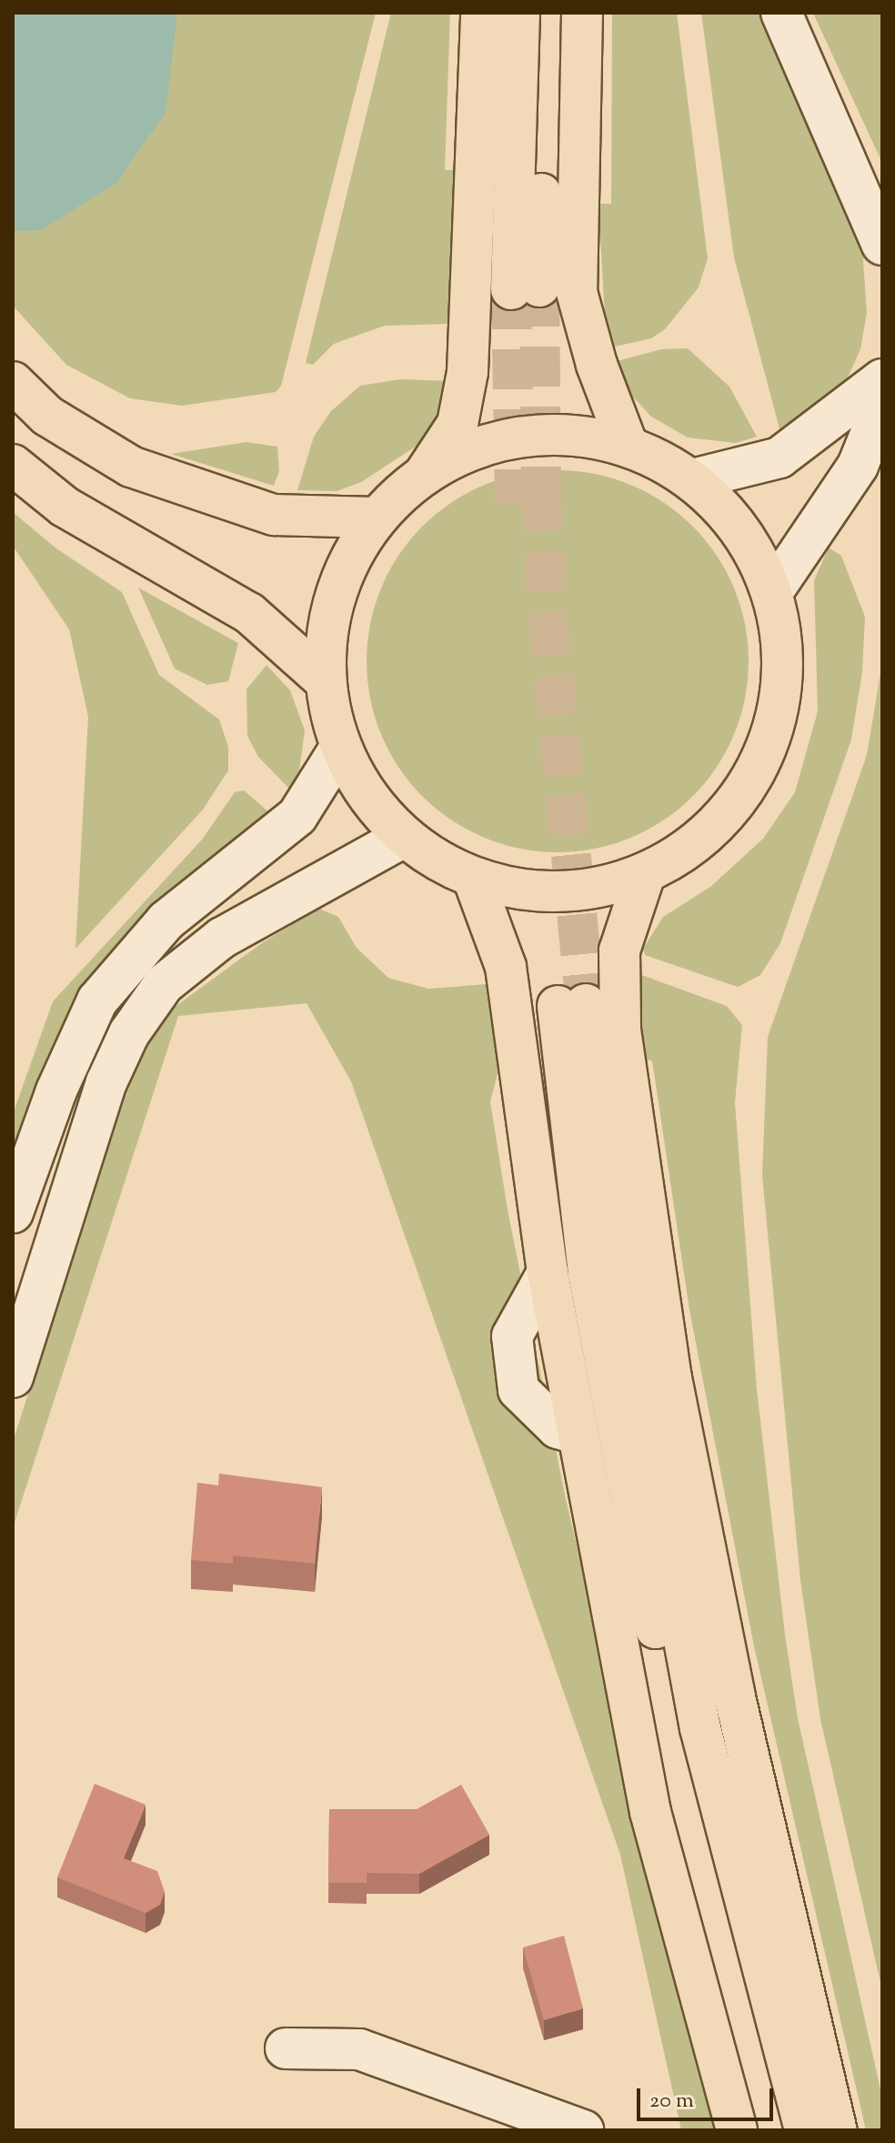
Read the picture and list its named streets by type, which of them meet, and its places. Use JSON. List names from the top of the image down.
{
  "scale_bar": "20 m"
}
